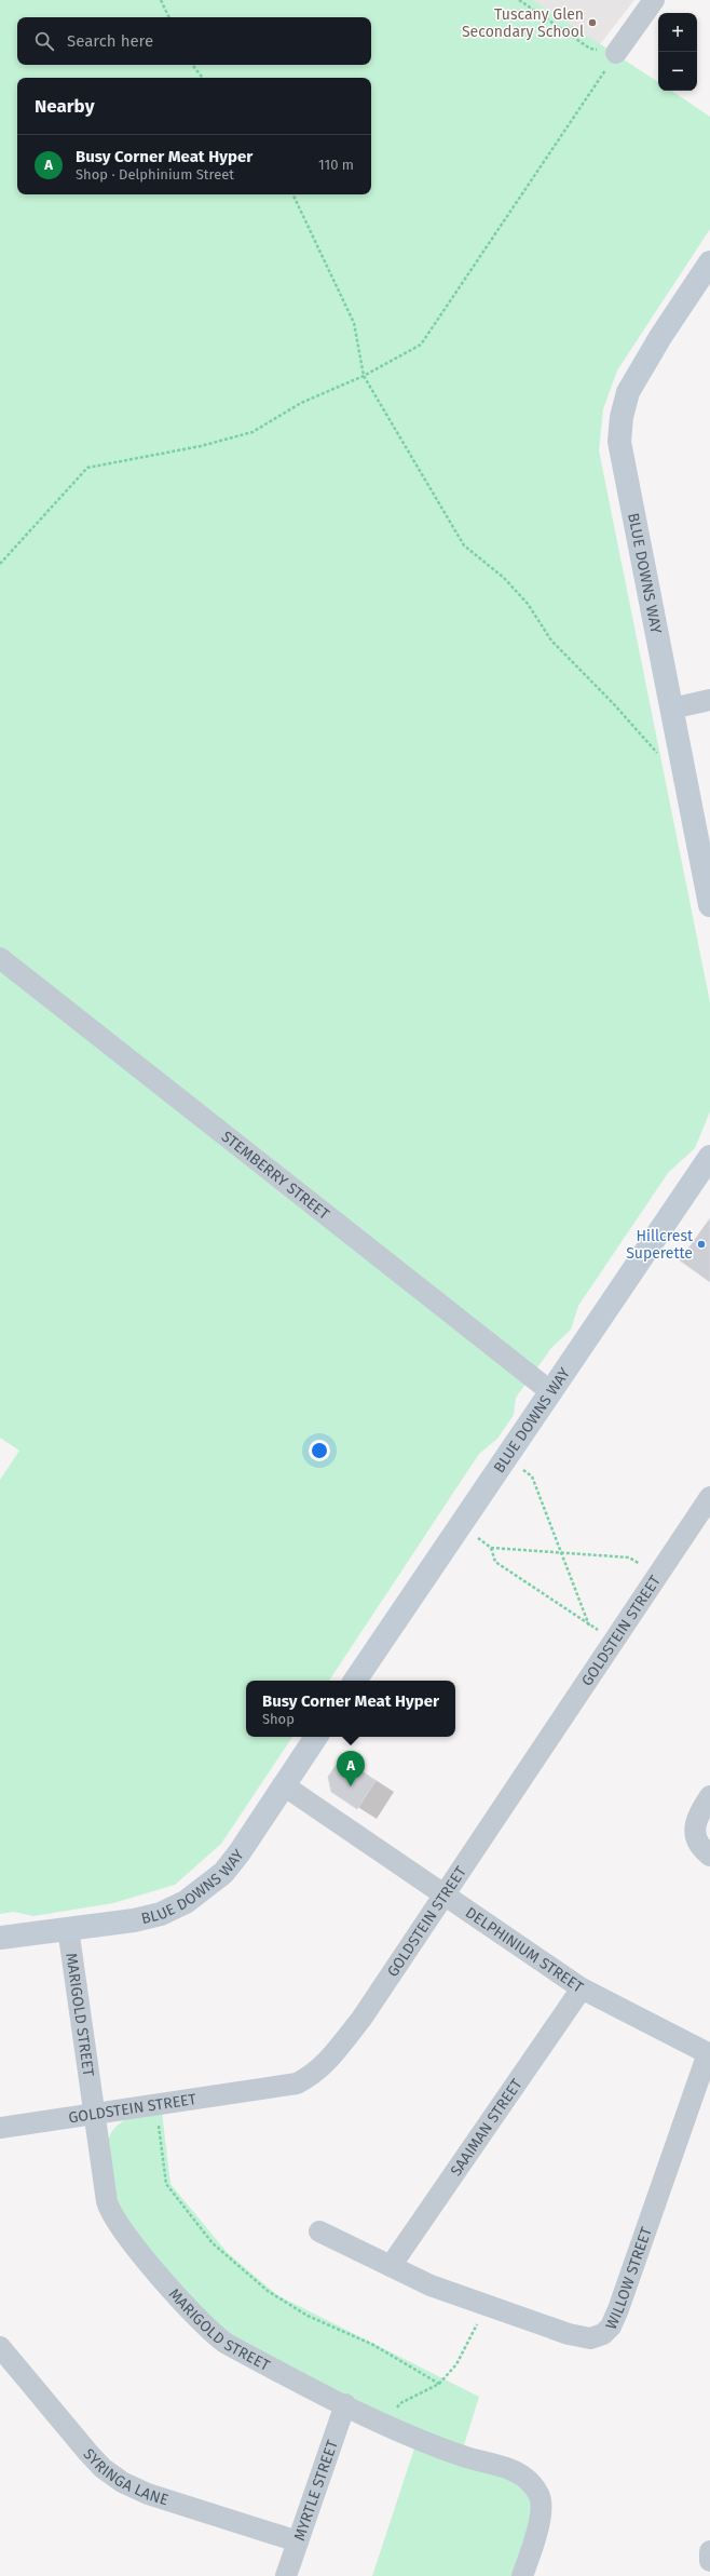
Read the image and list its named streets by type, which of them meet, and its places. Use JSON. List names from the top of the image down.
{
  "streets": {
    "street": [
      "BLUE DOWNS WAY",
      "STEMBERRY STREET",
      "GOLDSTEIN STREET",
      "DELPHINIUM STREET",
      "MARIGOLD STREET",
      "SAAIMAN STREET",
      "WILLOW STREET",
      "SYRINGA LANE",
      "MYRTLE STREET"
    ]
  },
  "crossings": [
    ["BLUE DOWNS WAY", "STEMBERRY STREET"],
    ["BLUE DOWNS WAY", "DELPHINIUM STREET"],
    ["BLUE DOWNS WAY", "MARIGOLD STREET"],
    ["GOLDSTEIN STREET", "DELPHINIUM STREET"],
    ["GOLDSTEIN STREET", "MARIGOLD STREET"],
    ["DELPHINIUM STREET", "SAAIMAN STREET"],
    ["DELPHINIUM STREET", "WILLOW STREET"],
    ["MARIGOLD STREET", "MYRTLE STREET"],
    ["SAAIMAN STREET", "WILLOW STREET"],
    ["SYRINGA LANE", "MYRTLE STREET"]
  ],
  "places": ["Tuscany Glen Secondary School", "Hillcrest Superette"],
  "page": {
    "map_buttons": ["+", "−"],
    "search": "Search here",
    "heading": "Nearby",
    "list": [
      {
        "mark": "A",
        "name": "Busy Corner Meat Hyper",
        "note": "Shop · Delphinium Street",
        "value": "110 m"
      }
    ],
    "popup": ["Busy Corner Meat Hyper", "Shop"],
    "pins": "A"
  }
}
